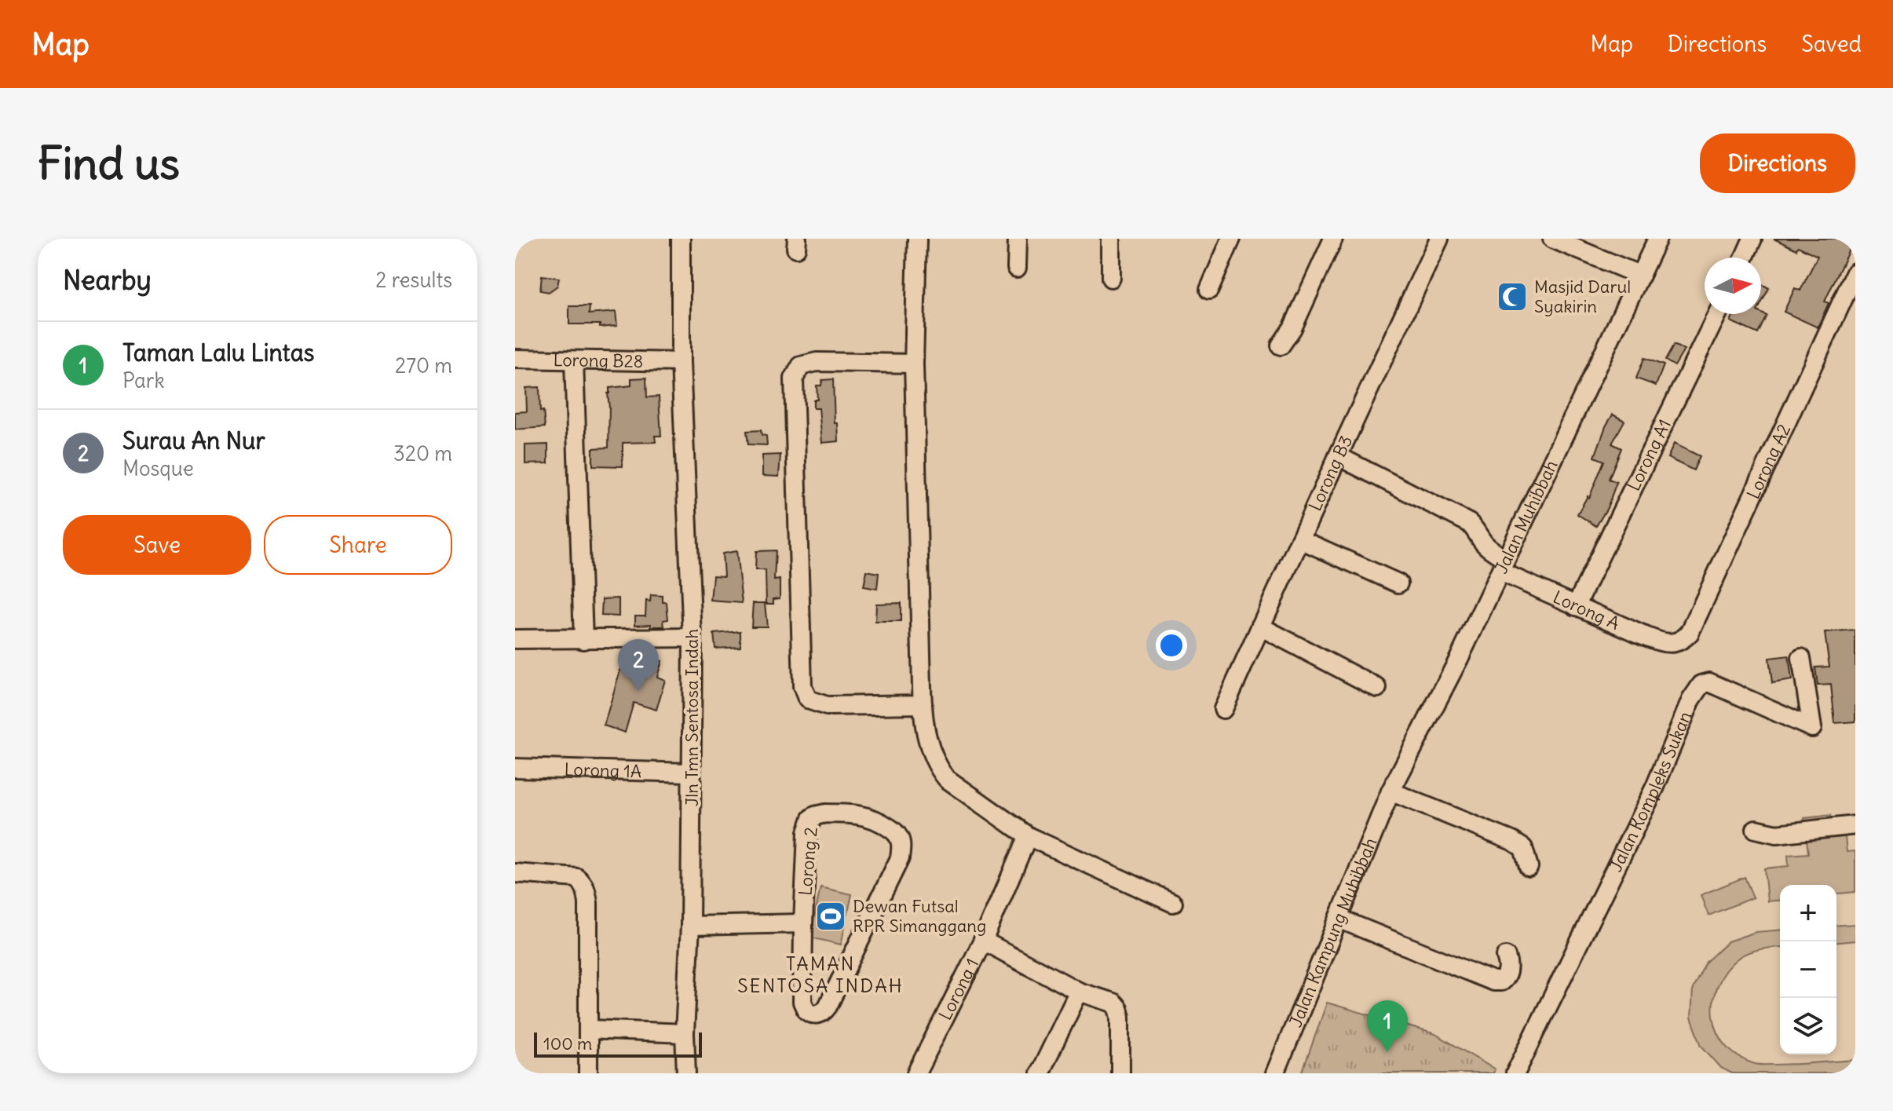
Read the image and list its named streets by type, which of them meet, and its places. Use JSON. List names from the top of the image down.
{
  "streets": {
    "street": [
      "Lorong B28",
      "Lorong A1",
      "Lorong A2",
      "Lorong B3",
      "Jalan Muhibbah",
      "Lorong A",
      "Jln Tmn Sentosa Indah",
      "Lorong 1A",
      "Jalan Kompleks Sukan",
      "Lorong 2",
      "Jalan Kampung Muhibbah",
      "Lorong 1"
    ]
  },
  "crossings": [
    ["Lorong B28", "Jln Tmn Sentosa Indah"],
    ["Lorong A1", "Lorong A"],
    ["Lorong A2", "Lorong A"],
    ["Lorong B3", "Lorong A"],
    ["Jalan Muhibbah", "Lorong A"],
    ["Jalan Muhibbah", "Jalan Kampung Muhibbah"],
    ["Jln Tmn Sentosa Indah", "Lorong 1A"]
  ],
  "districts": ["TAMAN SENTOSA INDAH"],
  "places": {
    "mosque": ["Masjid Darul Syakirin"],
    "sports": ["Dewan Futsal RPR Simanggang"]
  },
  "scale_bar": "100 m",
  "north": "right",
  "page": {
    "header": "Map",
    "nav": ["Map", "Directions", "Saved"],
    "buttons": [
      "Directions",
      ["Save", "Share"]
    ],
    "title": "Find us",
    "heading": ["Nearby", "2 results"],
    "list": [
      {
        "mark": "1",
        "name": "Taman Lalu Lintas",
        "note": "Park",
        "value": "270 m"
      },
      {
        "mark": "2",
        "name": "Surau An Nur",
        "note": "Mosque",
        "value": "320 m"
      }
    ],
    "pins": ["2", "1"],
    "map_buttons": ["+", "−"],
    "scale": "100 m"
  }
}
